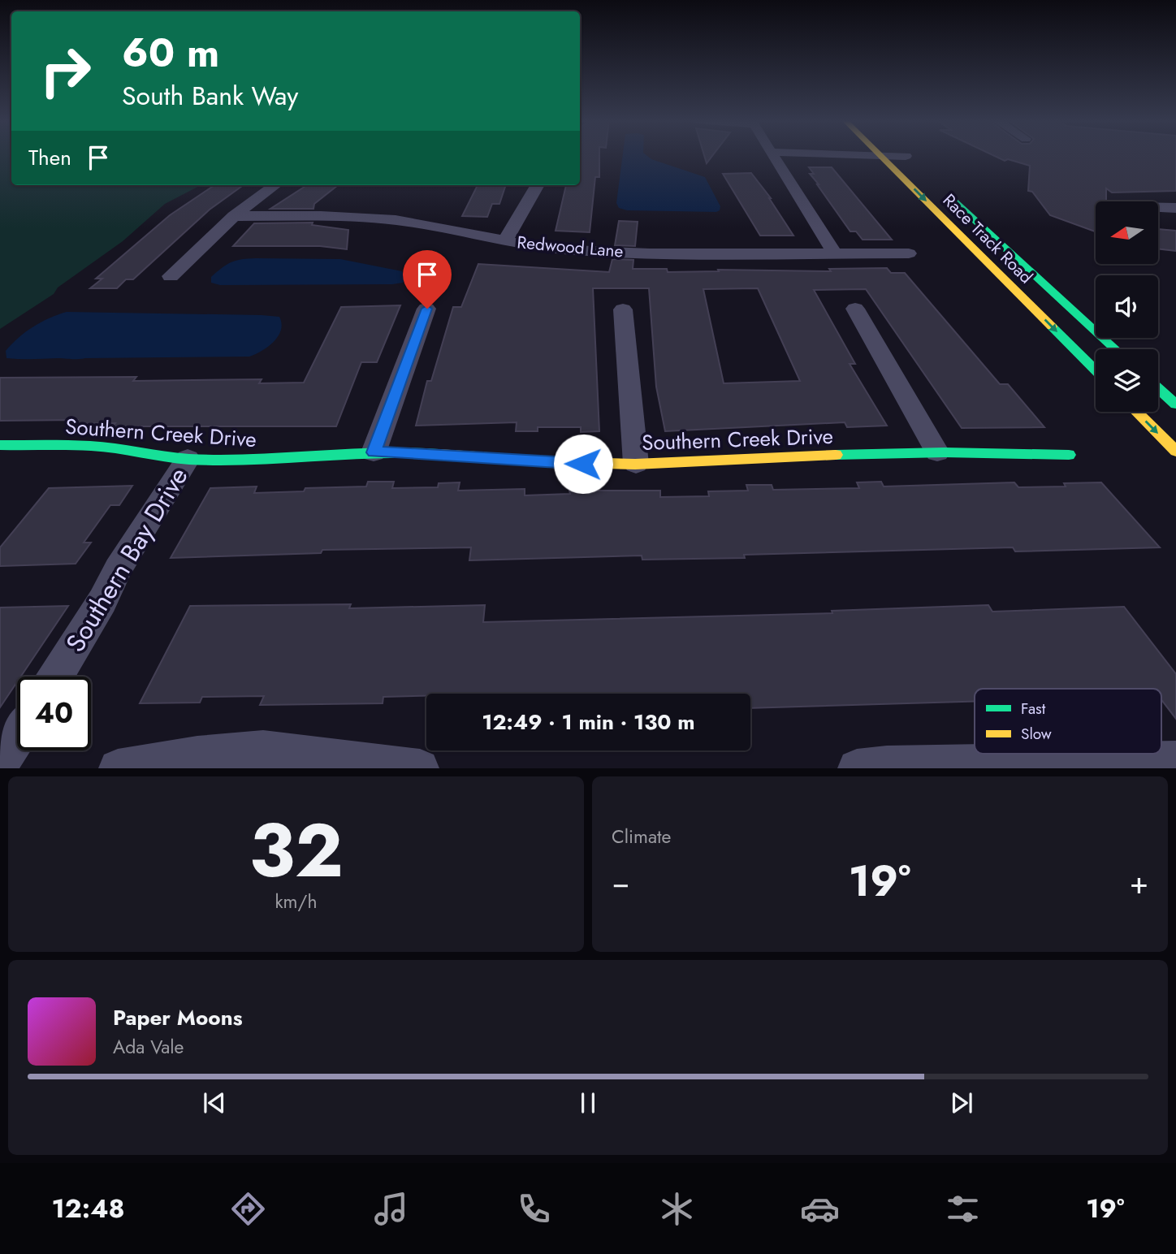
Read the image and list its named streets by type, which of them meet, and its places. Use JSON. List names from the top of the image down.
{
  "streets": {
    "main road": ["Race Track Road", "Southern Creek Drive"],
    "street": ["Redwood Lane", "Southern Bay Drive"]
  },
  "crossings": [
    ["Southern Creek Drive", "Southern Bay Drive"]
  ],
  "legend": ["Fast", "Slow"],
  "north": "left",
  "page": {
    "turn": ["60 m", "South Bank Way"],
    "then": "Then",
    "limit": "40",
    "trip": "12:49 · 1 min · 130 m",
    "tile": [
      ["32", "km/h"],
      "Climate"
    ],
    "heat": ["−", "19°", "+"],
    "song": ["Paper Moons", "Ada Vale"],
    "tabs": ["12:48", "19°"]
  }
}
